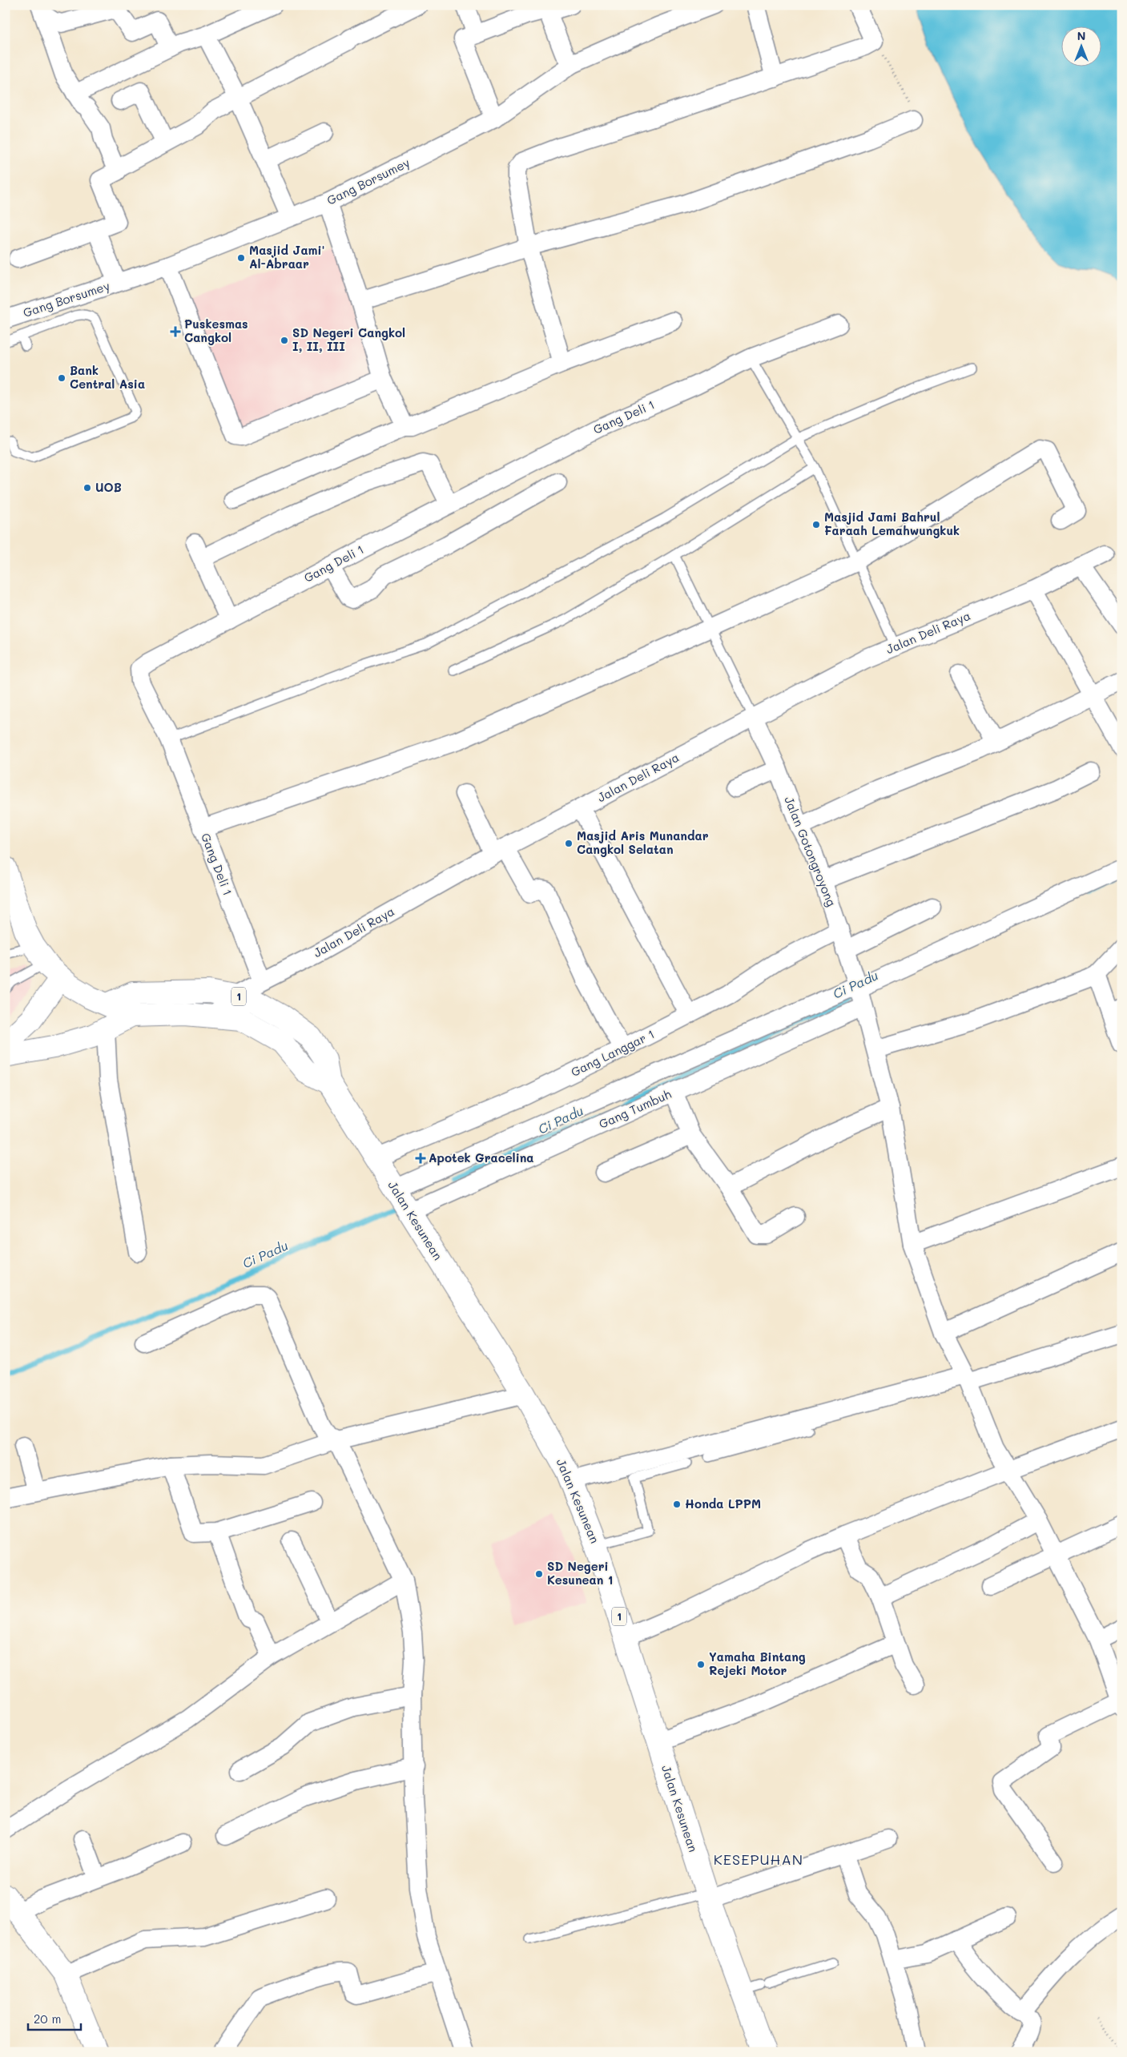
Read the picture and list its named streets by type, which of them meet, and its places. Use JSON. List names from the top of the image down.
{
  "streets": {
    "main road": ["1", "Jalan Kesunean"],
    "street": [
      "Gang Borsumey",
      "Gang Deli 1",
      "Jalan Deli Raya",
      "Jalan Gotongroyong",
      "Gang Langgar 1",
      "Gang Tumbuh"
    ]
  },
  "crossings": [
    ["Gang Deli 1", "Jalan Deli Raya"],
    ["Jalan Deli Raya", "Jalan Gotongroyong"],
    ["Jalan Deli Raya", "1"],
    ["Jalan Gotongroyong", "Gang Langgar 1"],
    ["Jalan Gotongroyong", "Gang Tumbuh"],
    ["1", "Gang Langgar 1"],
    ["1", "Jalan Kesunean"],
    ["Gang Langgar 1", "Jalan Kesunean"],
    ["Gang Tumbuh", "Jalan Kesunean"]
  ],
  "districts": ["KESEPUHAN"],
  "water": ["Ci Padu"],
  "places": {
    "other": [
      "Masjid Jami' Al-Abraar",
      "SD Negeri Cangkol I, II, III",
      "Bank Central Asia",
      "UOB",
      "Masjid Jami Bahrul Faraah Lemahwungkuk",
      "Masjid Aris Munandar Cangkol Selatan",
      "Honda LPPM",
      "SD Negeri Kesunean 1",
      "Yamaha Bintang Rejeki Motor"
    ],
    "health": ["Puskesmas Cangkol", "Apotek Gracelina"]
  },
  "scale_bar": "20 m",
  "north": "top"
}
